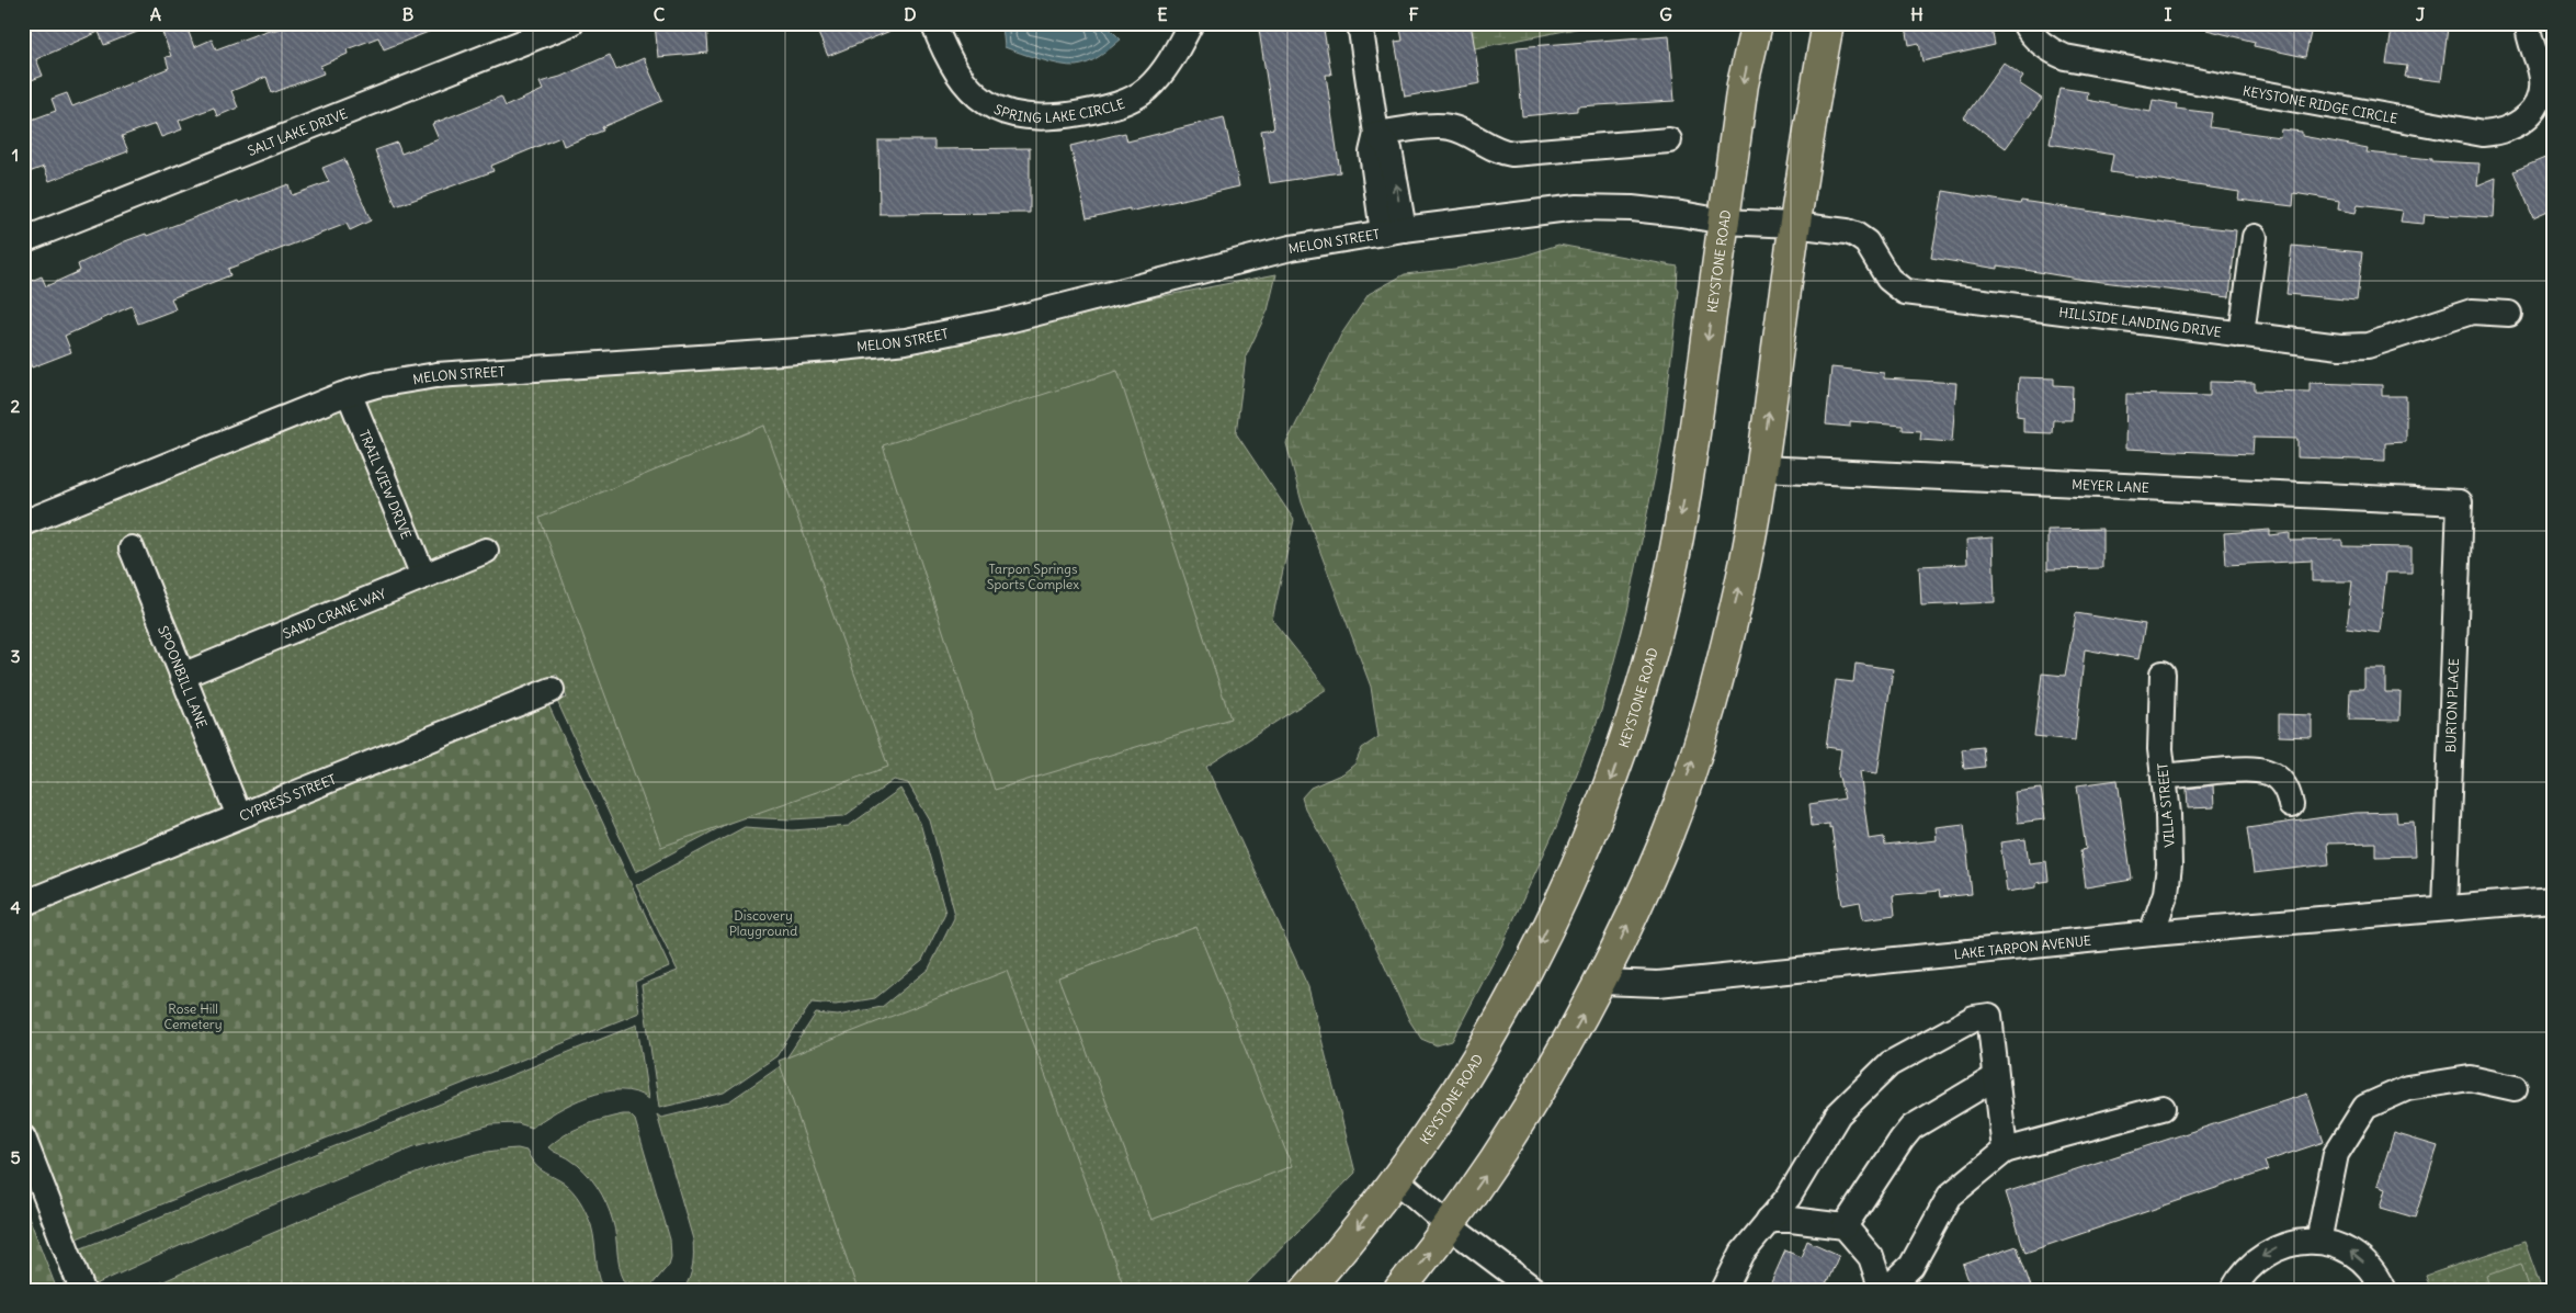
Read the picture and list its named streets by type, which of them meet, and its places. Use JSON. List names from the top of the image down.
{
  "streets": {
    "main road": ["KEYSTONE ROAD"],
    "street": [
      "SPRING LAKE CIRCLE",
      "KEYSTONE RIDGE CIRCLE",
      "SALT LAKE DRIVE",
      "MELON STREET",
      "HILLSIDE LANDING DRIVE",
      "TRAIL VIEW DRIVE",
      "MEYER LANE",
      "SAND CRANE WAY",
      "SPOONBILL LANE",
      "BURTON PLACE",
      "CYPRESS STREET",
      "VILLA STREET",
      "LAKE TARPON AVENUE"
    ]
  },
  "crossings": [
    ["MELON STREET", "KEYSTONE ROAD"],
    ["MELON STREET", "HILLSIDE LANDING DRIVE"],
    ["MELON STREET", "TRAIL VIEW DRIVE"],
    ["TRAIL VIEW DRIVE", "SAND CRANE WAY"],
    ["MEYER LANE", "BURTON PLACE"],
    ["SAND CRANE WAY", "SPOONBILL LANE"],
    ["BURTON PLACE", "LAKE TARPON AVENUE"],
    ["VILLA STREET", "LAKE TARPON AVENUE"]
  ],
  "parks": ["Tarpon Springs Sports Complex", "Discovery Playground", "Rose Hill Cemetery"],
  "grid": {
    "columns": [
      "A",
      "B",
      "C",
      "D",
      "E",
      "F",
      "G",
      "H",
      "I",
      "J"
    ],
    "rows": [
      "1",
      "2",
      "3",
      "4",
      "5"
    ]
  }
}
